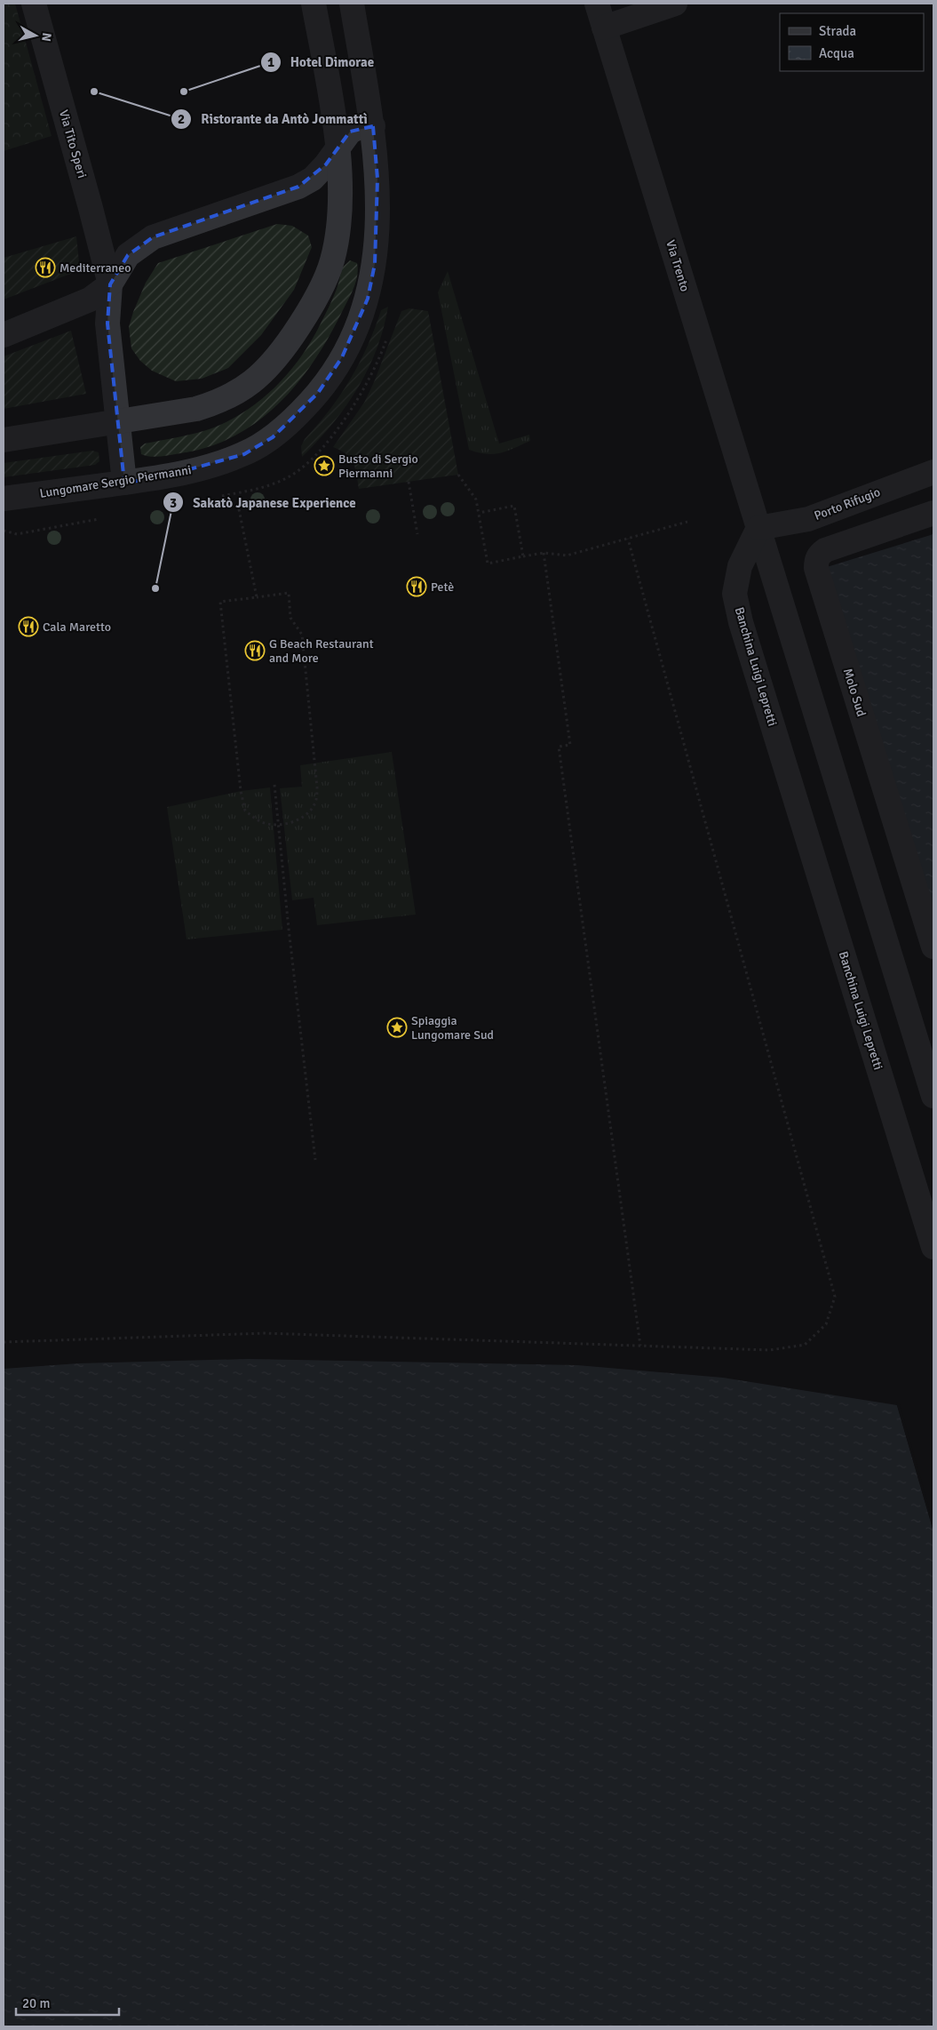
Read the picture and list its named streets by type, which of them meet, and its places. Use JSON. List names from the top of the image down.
{
  "streets": {
    "street": [
      "Via Tito Speri",
      "Via Trento",
      "Lungomare Sergio Piermanni",
      "Porto Rifugio",
      "Banchina Luigi Lepretti",
      "Molo Sud"
    ]
  },
  "crossings": [
    ["Via Tito Speri", "Lungomare Sergio Piermanni"],
    ["Via Trento", "Porto Rifugio"],
    ["Via Trento", "Banchina Luigi Lepretti"],
    ["Porto Rifugio", "Banchina Luigi Lepretti"]
  ],
  "places": {
    "other": ["Ristorante da Antò Jommattì", "Hotel Dimorae", "Sakatò Japanese Experience"],
    "restaurant": [
      "Mediterraneo",
      "Petè",
      "Cala Maretto",
      "G Beach Restaurant and More"
    ],
    "place": ["Busto di Sergio Piermanni", "Spiaggia Lungomare Sud"]
  },
  "legend": ["Strada", "Acqua"],
  "scale_bar": "20 m",
  "north": "right"
}
